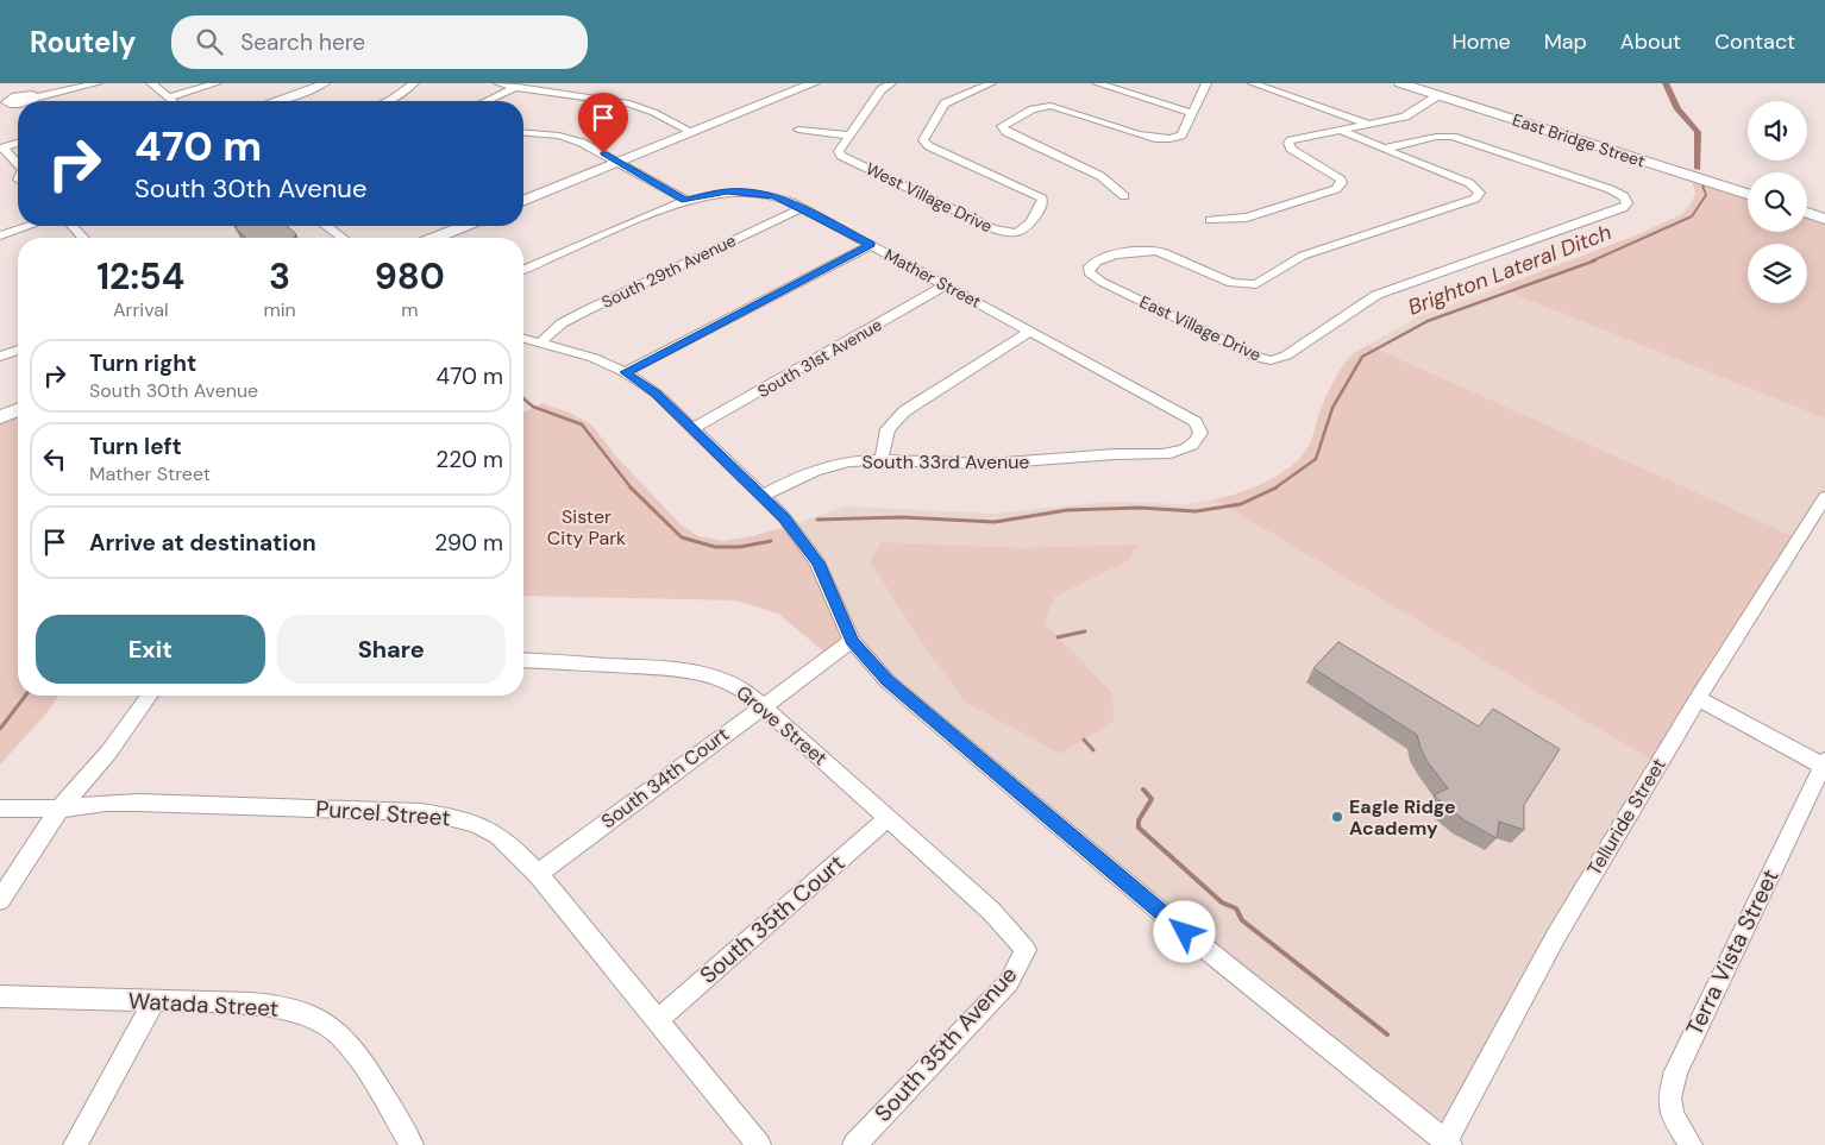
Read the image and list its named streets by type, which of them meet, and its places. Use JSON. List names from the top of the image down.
{
  "streets": {
    "main road": ["East Bridge Street"],
    "street": [
      "West Village Drive",
      "South 29th Avenue",
      "Mather Street",
      "East Village Drive",
      "South 31st Avenue",
      "South 33rd Avenue",
      "Grove Street",
      "South 34th Court",
      "Purcel Street",
      "Telluride Street",
      "South 35th Court",
      "Terra Vista Street",
      "Watada Street",
      "South 35th Avenue"
    ]
  },
  "crossings": [
    ["South 29th Avenue", "Mather Street"],
    ["Mather Street", "South 31st Avenue"],
    ["Mather Street", "South 33rd Avenue"],
    ["Grove Street", "South 34th Court"],
    ["Grove Street", "South 35th Court"],
    ["Grove Street", "South 35th Avenue"],
    ["South 34th Court", "Purcel Street"],
    ["Purcel Street", "South 35th Court"],
    ["South 35th Court", "South 35th Avenue"]
  ],
  "water": ["Brighton Lateral Ditch"],
  "parks": ["Sister City Park"],
  "places": ["Eagle Ridge Academy"],
  "page": {
    "header": "Routely",
    "search": "Search here",
    "nav": [
      "Home",
      "Map",
      "About",
      "Contact"
    ],
    "turn": ["470 m", "South 30th Avenue"],
    "eta": [
      "12:54",
      "Arrival",
      "3",
      "min",
      "980",
      "m"
    ],
    "list": [
      {
        "name": "Turn right",
        "note": "South 30th Avenue",
        "value": "470 m"
      },
      {
        "name": "Turn left",
        "note": "Mather Street",
        "value": "220 m"
      },
      {
        "name": "Arrive at destination",
        "value": "290 m"
      }
    ],
    "buttons": ["Exit", "Share"]
  }
}
